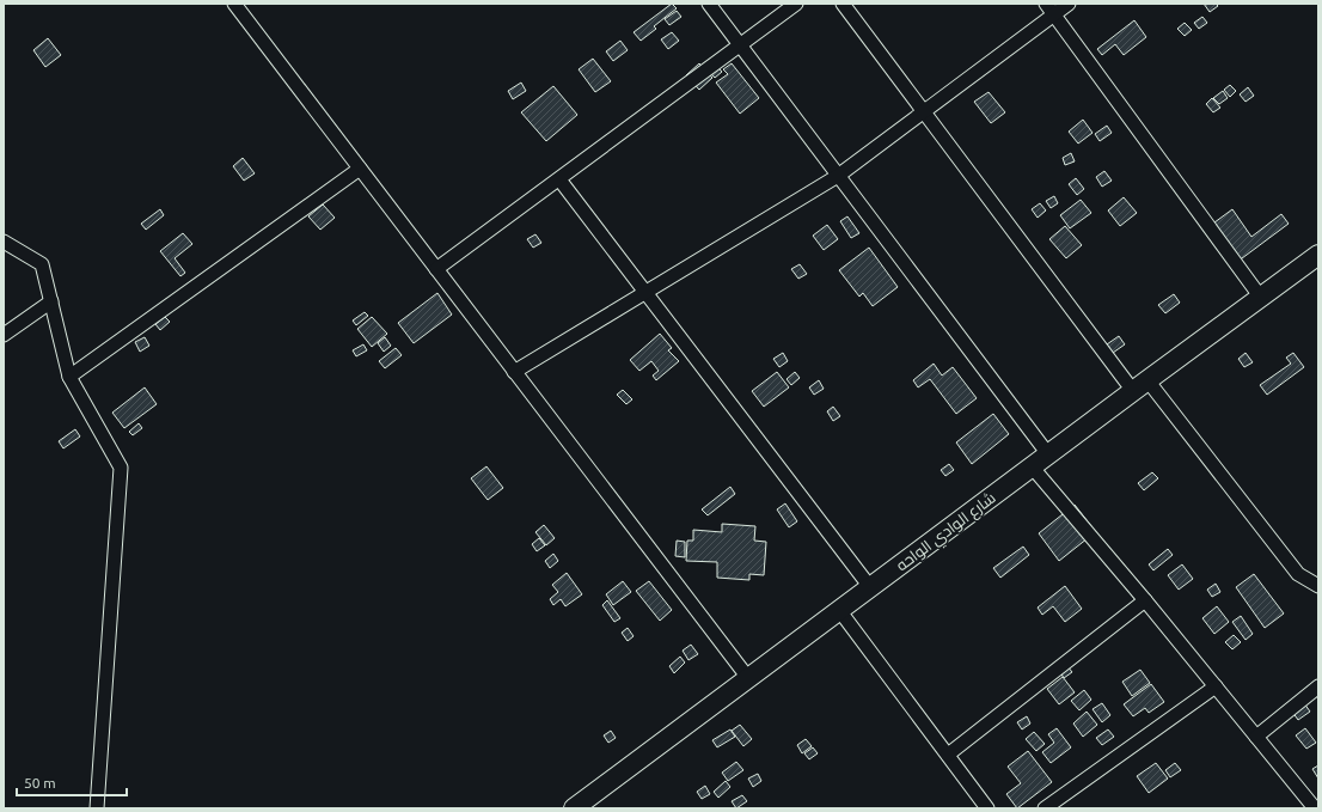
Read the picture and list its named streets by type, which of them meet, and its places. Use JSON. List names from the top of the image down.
{
  "streets": {
    "main road": ["شارع الوادي الواحه"]
  },
  "scale_bar": "50 m"
}
